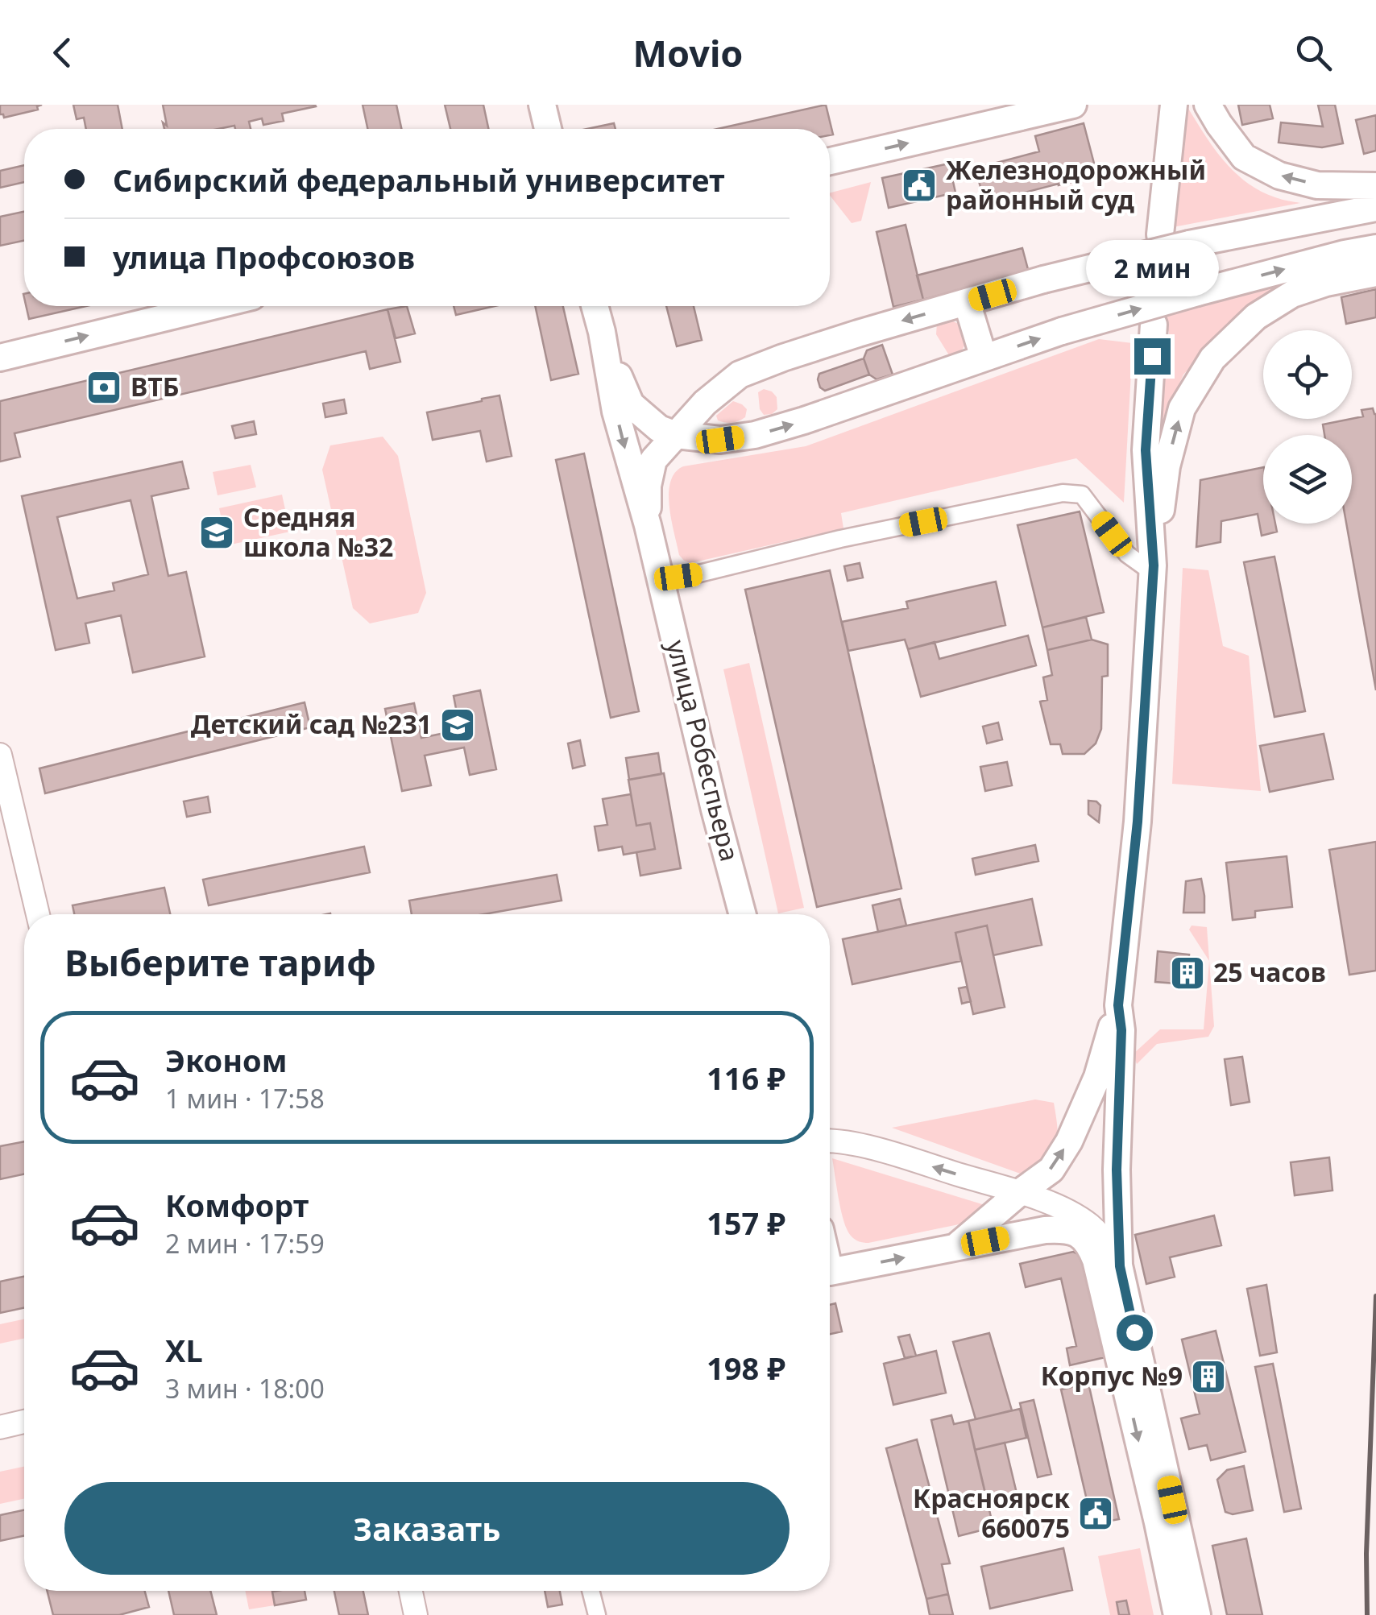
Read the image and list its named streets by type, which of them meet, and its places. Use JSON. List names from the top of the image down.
{
  "streets": {
    "main road": ["улица Робеспьера"]
  },
  "places": {
    "public building": ["Железнодорожный районный суд", "Красноярск 660075"],
    "bank": ["ВТБ"],
    "school or university": ["Средняя школа №32", "Детский сад №231"],
    "building": ["25 часов", "Корпус №9"]
  },
  "page": {
    "header": "Movio",
    "banner": ["Сибирский федеральный университет", "улица Профсоюзов"],
    "bubble": "2 мин",
    "heading": "Выберите тариф",
    "list": [
      {
        "name": "Эконом",
        "note": "1 мин · 17:58",
        "value": "116 ₽"
      },
      {
        "name": "Комфорт",
        "note": "2 мин · 17:59",
        "value": "157 ₽"
      },
      {
        "name": "XL",
        "note": "3 мин · 18:00",
        "value": "198 ₽"
      }
    ],
    "buttons": "Заказать"
  }
}
